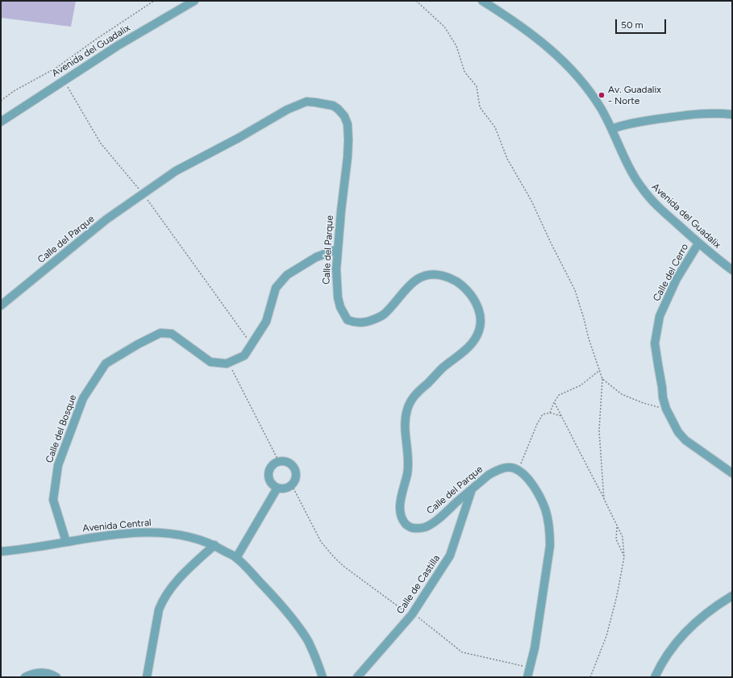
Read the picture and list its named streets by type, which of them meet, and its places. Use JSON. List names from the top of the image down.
{
  "streets": {
    "street": [
      "Avenida del Guadalix",
      "Calle del Parque",
      "Calle del Cerro",
      "Calle del Bosque",
      "Avenida Central",
      "Calle de Castilla"
    ]
  },
  "crossings": [
    ["Avenida del Guadalix", "Calle del Cerro"],
    ["Calle del Parque", "Calle del Bosque"],
    ["Calle del Parque", "Calle de Castilla"],
    ["Calle del Bosque", "Avenida Central"]
  ],
  "places": ["Av. Guadalix - Norte"],
  "scale_bar": "50 m"
}
